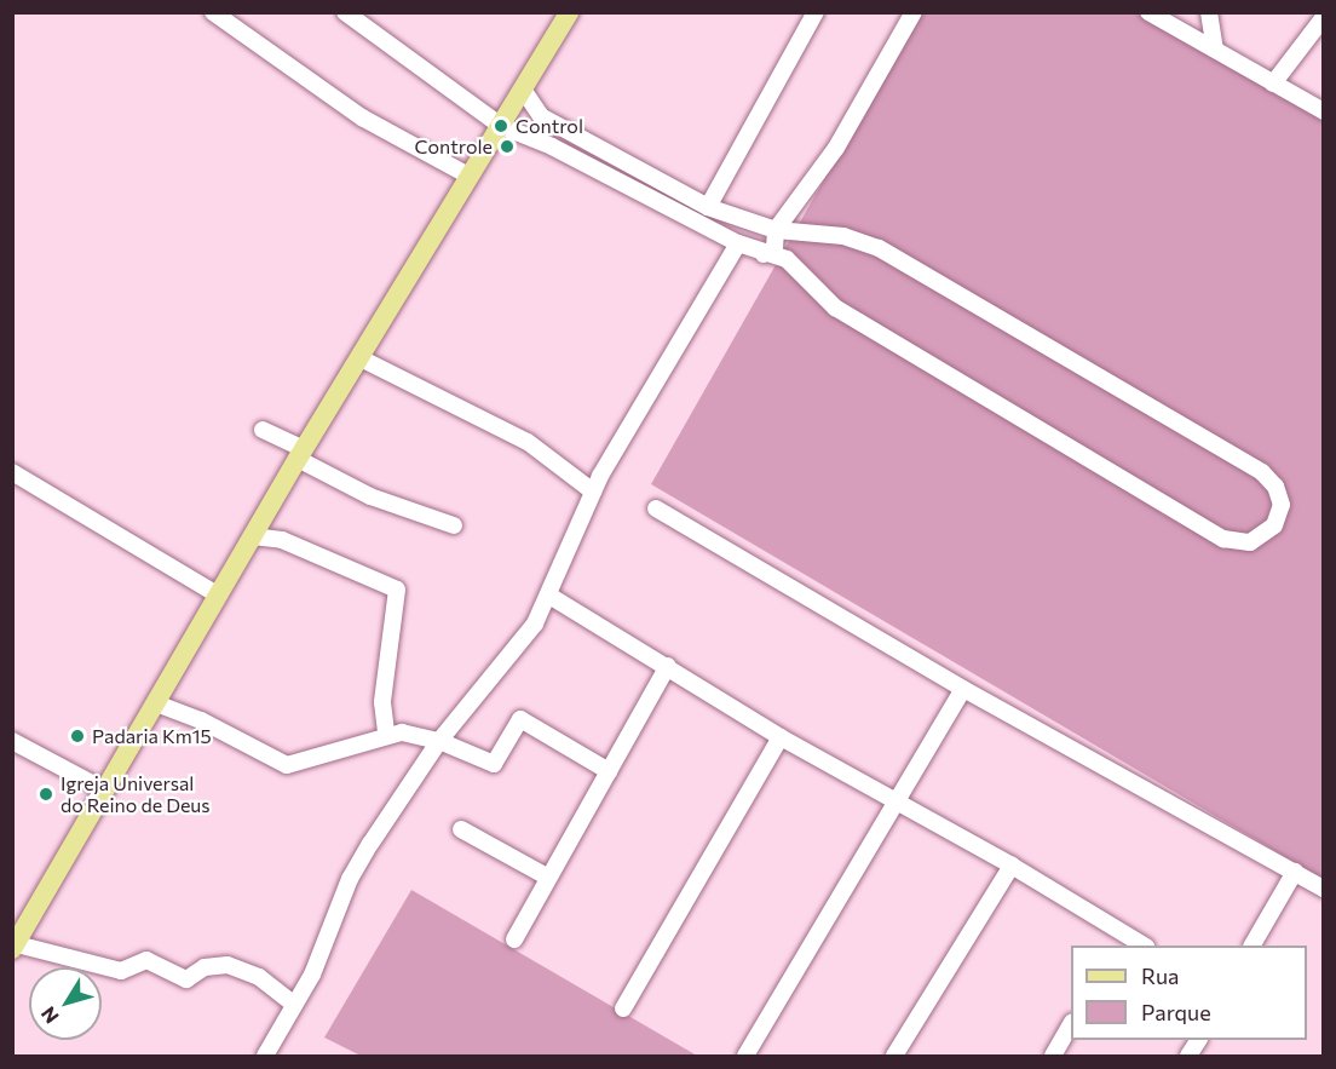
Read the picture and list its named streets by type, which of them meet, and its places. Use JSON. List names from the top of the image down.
{
  "places": [
    "Control",
    "Controle",
    "Padaria Km15",
    "Igreja Universal do Reino de Deus"
  ],
  "legend": ["Rua", "Parque"],
  "north": "bottom left"
}
